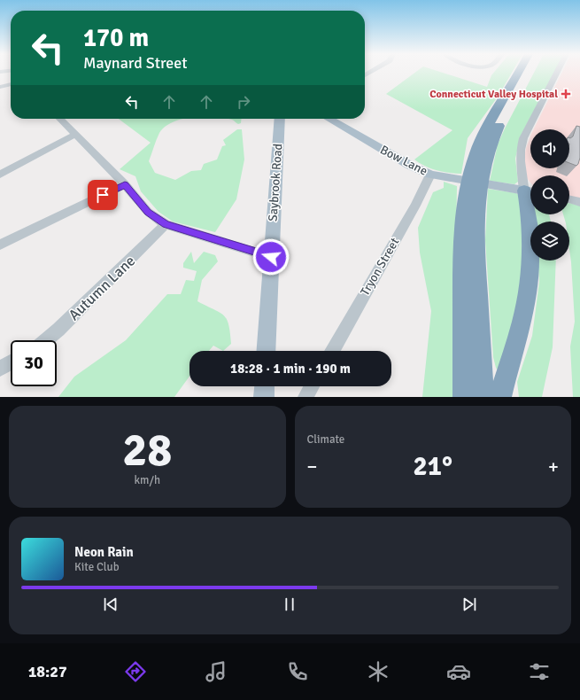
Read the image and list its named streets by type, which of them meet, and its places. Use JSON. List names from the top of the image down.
{
  "streets": {
    "main road": ["Bow Lane", "Saybrook Road"],
    "street": ["Tryon Street", "Autumn Lane"]
  },
  "crossings": [
    ["Bow Lane", "Tryon Street"]
  ],
  "places": {
    "health": ["Connecticut Valley Hospital"]
  },
  "page": {
    "turn": ["170 m", "Maynard Street"],
    "limit": "30",
    "trip": "18:28 · 1 min · 190 m",
    "tile": [
      ["28", "km/h"],
      "Climate"
    ],
    "heat": ["−", "21°", "+"],
    "song": ["Neon Rain", "Kite Club"],
    "tabs": "18:27"
  }
}
